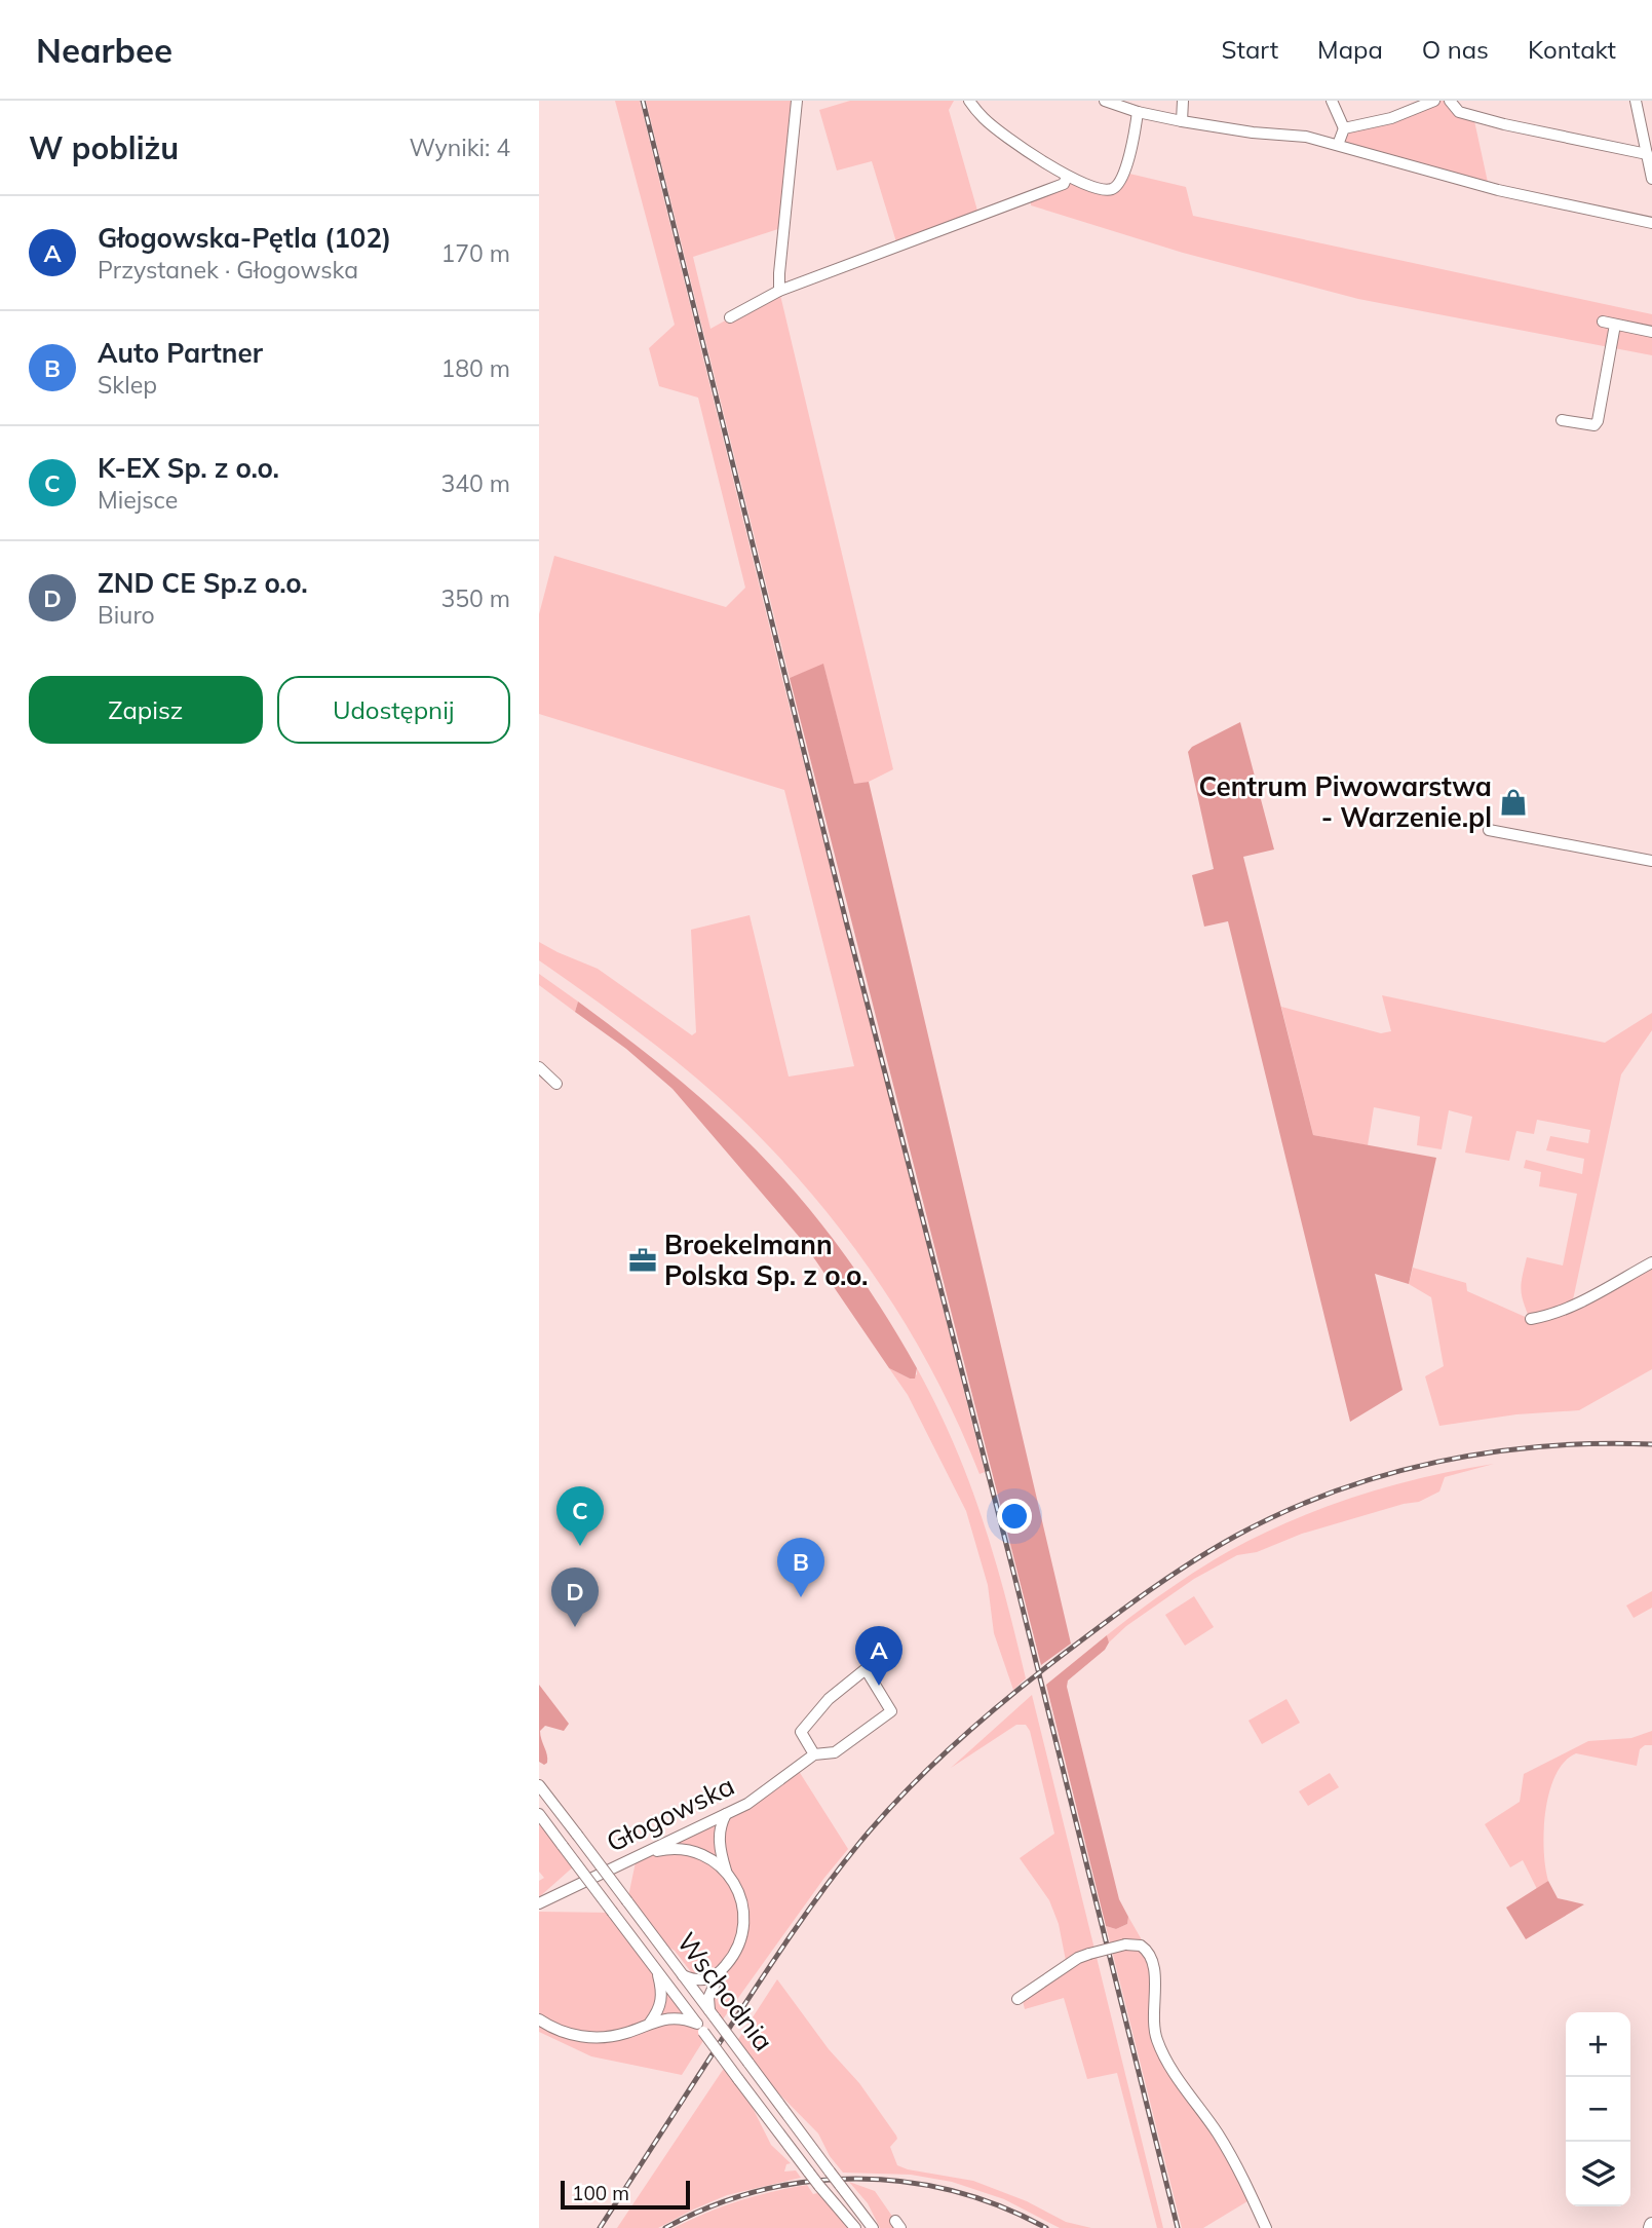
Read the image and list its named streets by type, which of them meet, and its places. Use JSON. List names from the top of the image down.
{
  "streets": {
    "street": ["Głogowska", "Wschodnia"]
  },
  "places": {
    "shop": ["Centrum Piwowarstwa - Warzenie.pl"],
    "office": ["Broekelmann Polska Sp. z o.o."]
  },
  "scale_bar": "100 m",
  "page": {
    "header": "Nearbee",
    "nav": [
      "Start",
      "Mapa",
      "O nas",
      "Kontakt"
    ],
    "heading": ["W pobliżu", "Wyniki: 4"],
    "list": [
      {
        "mark": "A",
        "name": "Głogowska-Pętla (102)",
        "note": "Przystanek · Głogowska",
        "value": "170 m"
      },
      {
        "mark": "B",
        "name": "Auto Partner",
        "note": "Sklep",
        "value": "180 m"
      },
      {
        "mark": "C",
        "name": "K-EX Sp. z o.o.",
        "note": "Miejsce",
        "value": "340 m"
      },
      {
        "mark": "D",
        "name": "ZND CE Sp.z o.o.",
        "note": "Biuro",
        "value": "350 m"
      }
    ],
    "buttons": ["Zapisz", "Udostępnij"],
    "pins": [
      "C",
      "B",
      "D",
      "A"
    ],
    "map_buttons": ["+", "−"],
    "scale": "100 m"
  }
}
